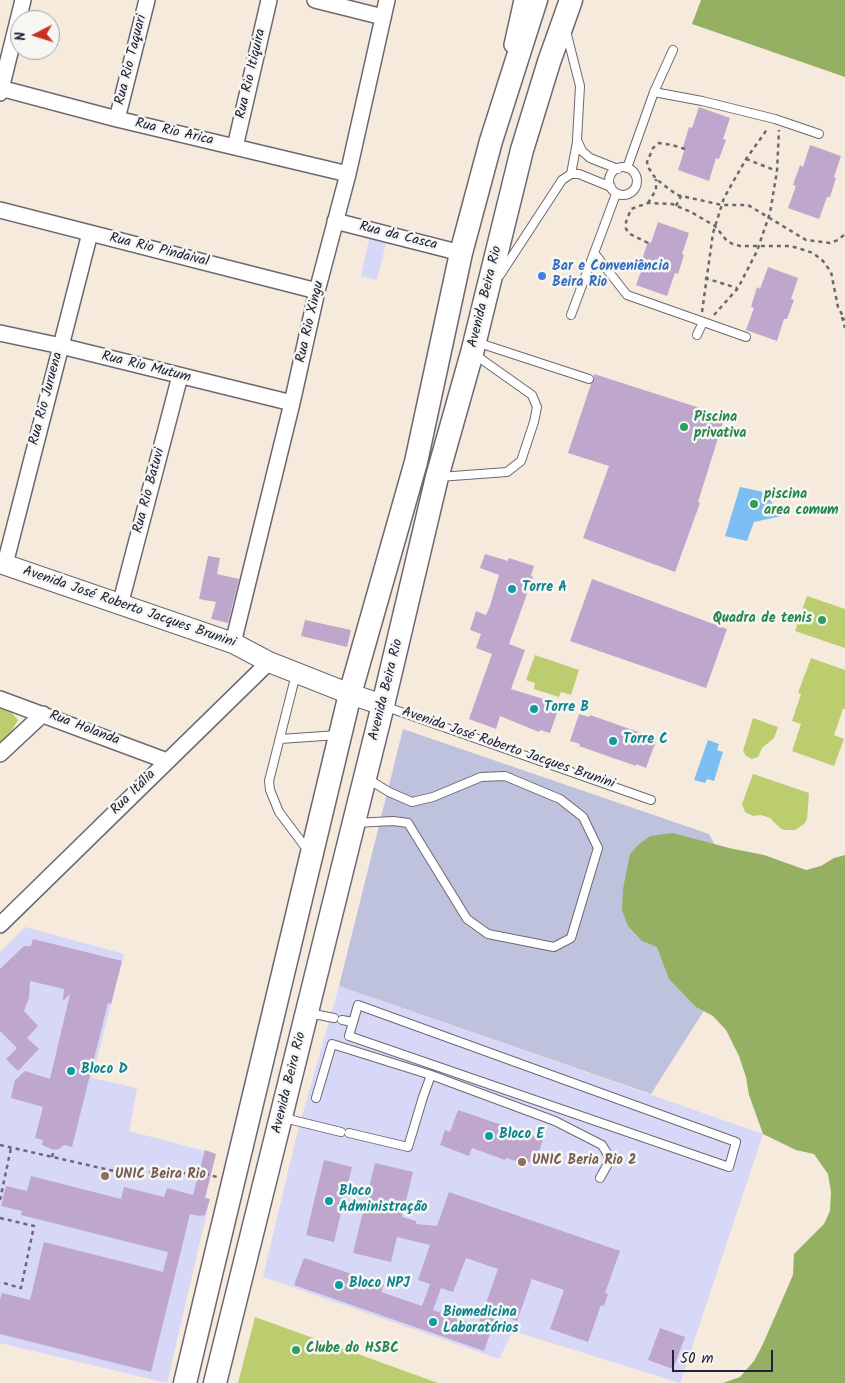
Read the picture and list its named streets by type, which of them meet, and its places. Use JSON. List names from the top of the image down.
{
  "streets": {
    "main road": ["Avenida Beira Rio", "Avenida José Roberto Jacques Brunini"],
    "street": [
      "Rua Rio Taquari",
      "Rua Rio Itiquira",
      "Rua Rio Arica",
      "Rua da Casca",
      "Rua Rio Pindaival",
      "Rua Rio Xingu",
      "Rua Rio Mutum",
      "Rua Rio Juruena",
      "Rua Rio Batuvi",
      "Rua Holanda",
      "Rua Itália"
    ]
  },
  "crossings": [
    ["Rua Rio Taquari", "Rua Rio Arica"],
    ["Rua Rio Itiquira", "Rua Rio Arica"],
    ["Rua Rio Arica", "Rua Rio Xingu"],
    ["Rua da Casca", "Rua Rio Xingu"],
    ["Rua Rio Pindaival", "Rua Rio Xingu"],
    ["Rua Rio Pindaival", "Rua Rio Juruena"],
    ["Avenida Beira Rio", "Avenida José Roberto Jacques Brunini"],
    ["Rua Rio Xingu", "Rua Rio Mutum"],
    ["Rua Rio Xingu", "Avenida José Roberto Jacques Brunini"],
    ["Rua Rio Mutum", "Rua Rio Juruena"],
    ["Rua Rio Mutum", "Rua Rio Batuvi"],
    ["Rua Rio Juruena", "Avenida José Roberto Jacques Brunini"],
    ["Rua Rio Batuvi", "Avenida José Roberto Jacques Brunini"],
    ["Avenida José Roberto Jacques Brunini", "Rua Itália"],
    ["Rua Holanda", "Rua Itália"]
  ],
  "places": [
    "Bar e Conveniência Beira Rio",
    "Piscina privativa",
    "piscina area comum",
    "Torre A",
    "Quadra de tenis",
    "Torre B",
    "Torre C",
    "Bloco D",
    "Bloco E",
    "UNIC Beria Rio 2",
    "UNIC Beira Rio",
    "Bloco Administração",
    "Bloco NPJ",
    "Biomedicina Laboratórios",
    "Clube do HSBC"
  ],
  "scale_bar": "50 m",
  "north": "left"
}
